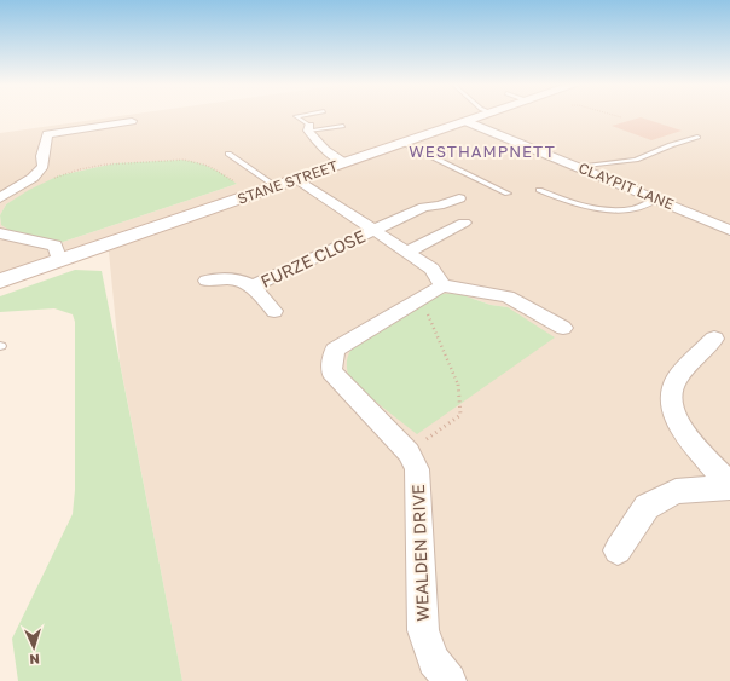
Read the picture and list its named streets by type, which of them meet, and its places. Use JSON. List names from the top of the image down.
{
  "streets": {
    "street": [
      "STANE STREET",
      "CLAYPIT LANE",
      "FURZE CLOSE",
      "WEALDEN DRIVE"
    ]
  },
  "crossings": [
    ["STANE STREET", "CLAYPIT LANE"]
  ],
  "districts": ["WESTHAMPNETT"],
  "north": "bottom"
}
